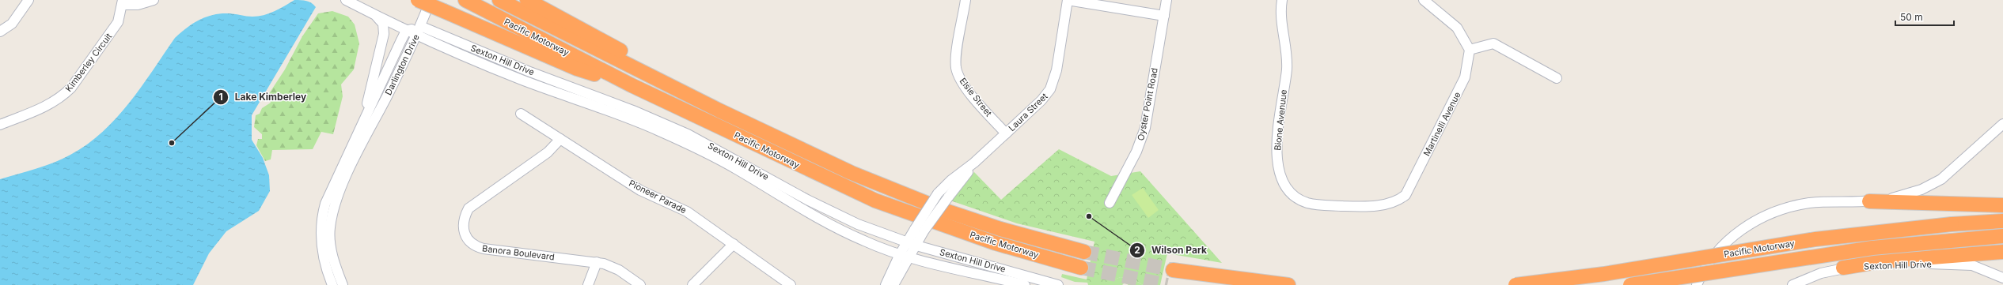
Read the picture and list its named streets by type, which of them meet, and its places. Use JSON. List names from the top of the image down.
{
  "streets": {
    "highway": ["Pacific Motorway"],
    "street": [
      "Sexton Hill Drive",
      "Kimberley Circuit",
      "Darlington Drive",
      "Elsie Street",
      "Oyster Point Road",
      "Laura Street",
      "Bione Avenuue",
      "Martinelli Avenue",
      "Pioneer Parade",
      "Banora Boulevard"
    ]
  },
  "crossings": [
    ["Sexton Hill Drive", "Darlington Drive"],
    ["Sexton Hill Drive", "Laura Street"],
    ["Elsie Street", "Laura Street"],
    ["Bione Avenuue", "Martinelli Avenue"],
    ["Pioneer Parade", "Banora Boulevard"]
  ],
  "places": ["Lake Kimberley", "Wilson Park"],
  "scale_bar": "50 m"
}
